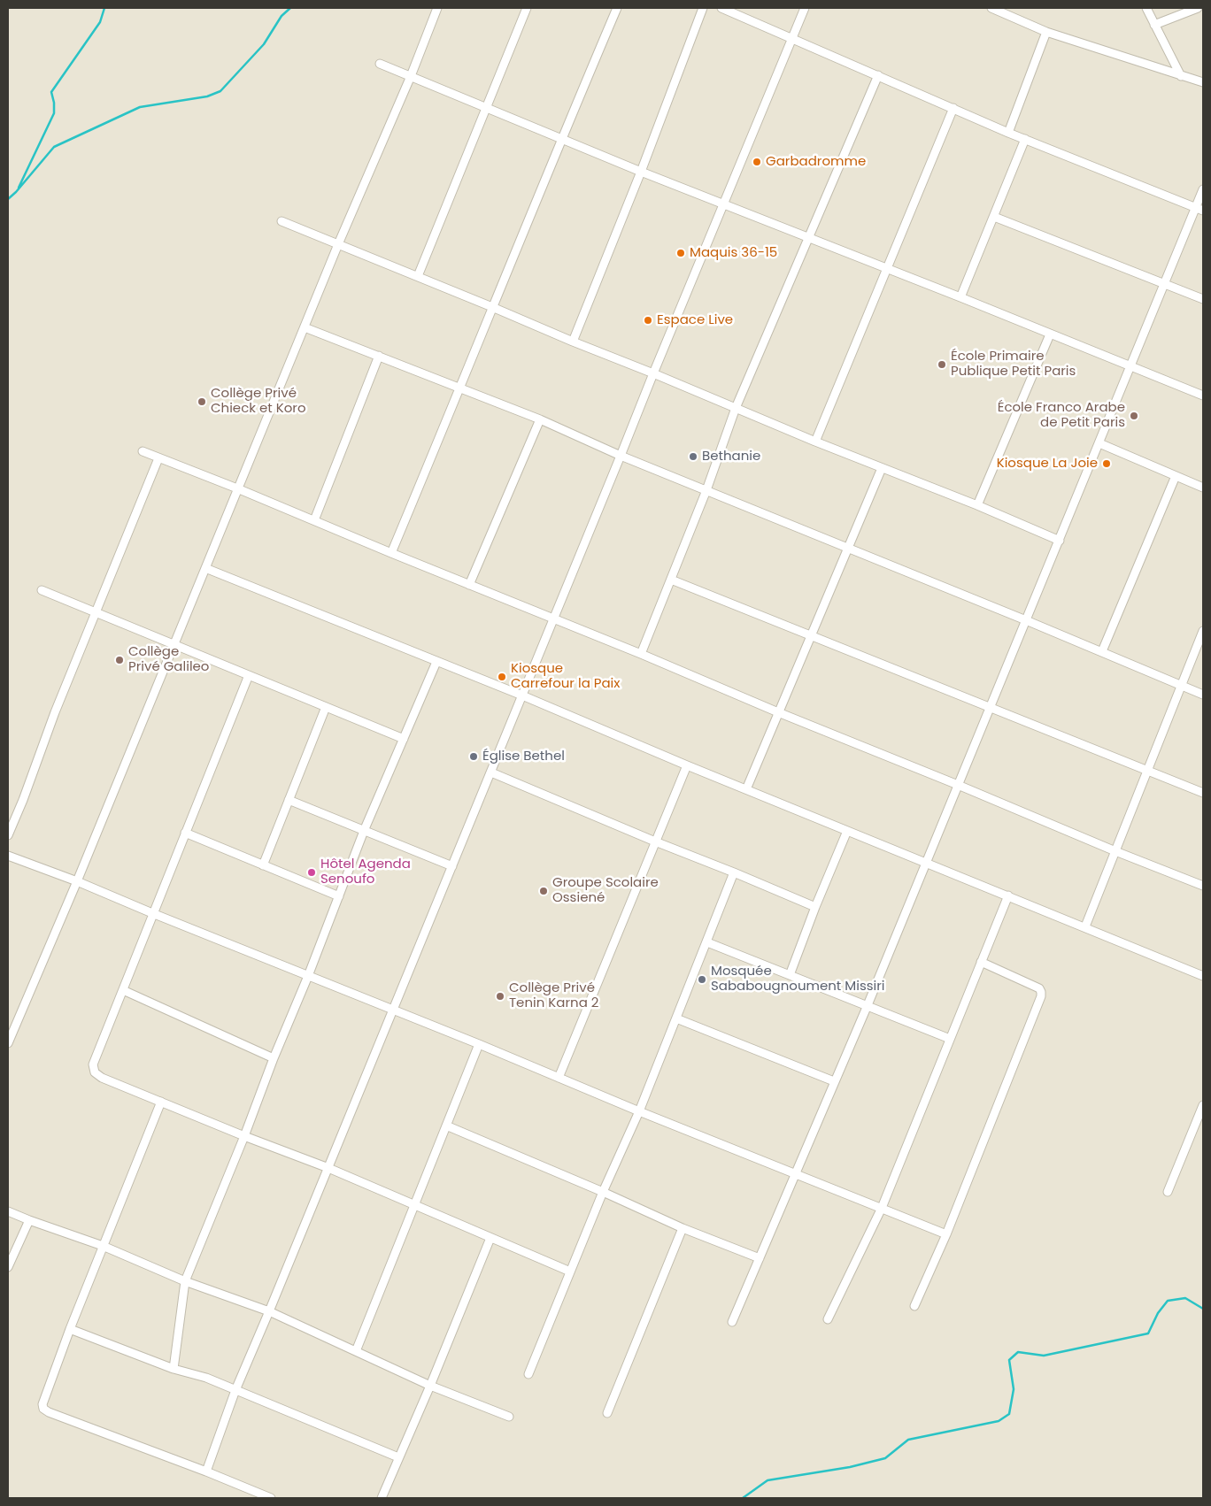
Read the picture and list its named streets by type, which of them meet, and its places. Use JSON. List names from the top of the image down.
{
  "places": [
    "Garbadromme",
    "Maquis 36-15",
    "Espace Live",
    "École Primaire Publique Petit Paris",
    "Collège Privé Chieck et Koro",
    "École Franco Arabe de Petit Paris",
    "Bethanie",
    "Kiosque La Joie",
    "Collège Privé Galileo",
    "Kiosque Carrefour la Paix",
    "Église Bethel",
    "Hôtel Agenda Senoufo",
    "Groupe Scolaire Ossiené",
    "Mosquée Sababougnoument Missiri",
    "Collège Privé Tenin Karna 2"
  ]
}
